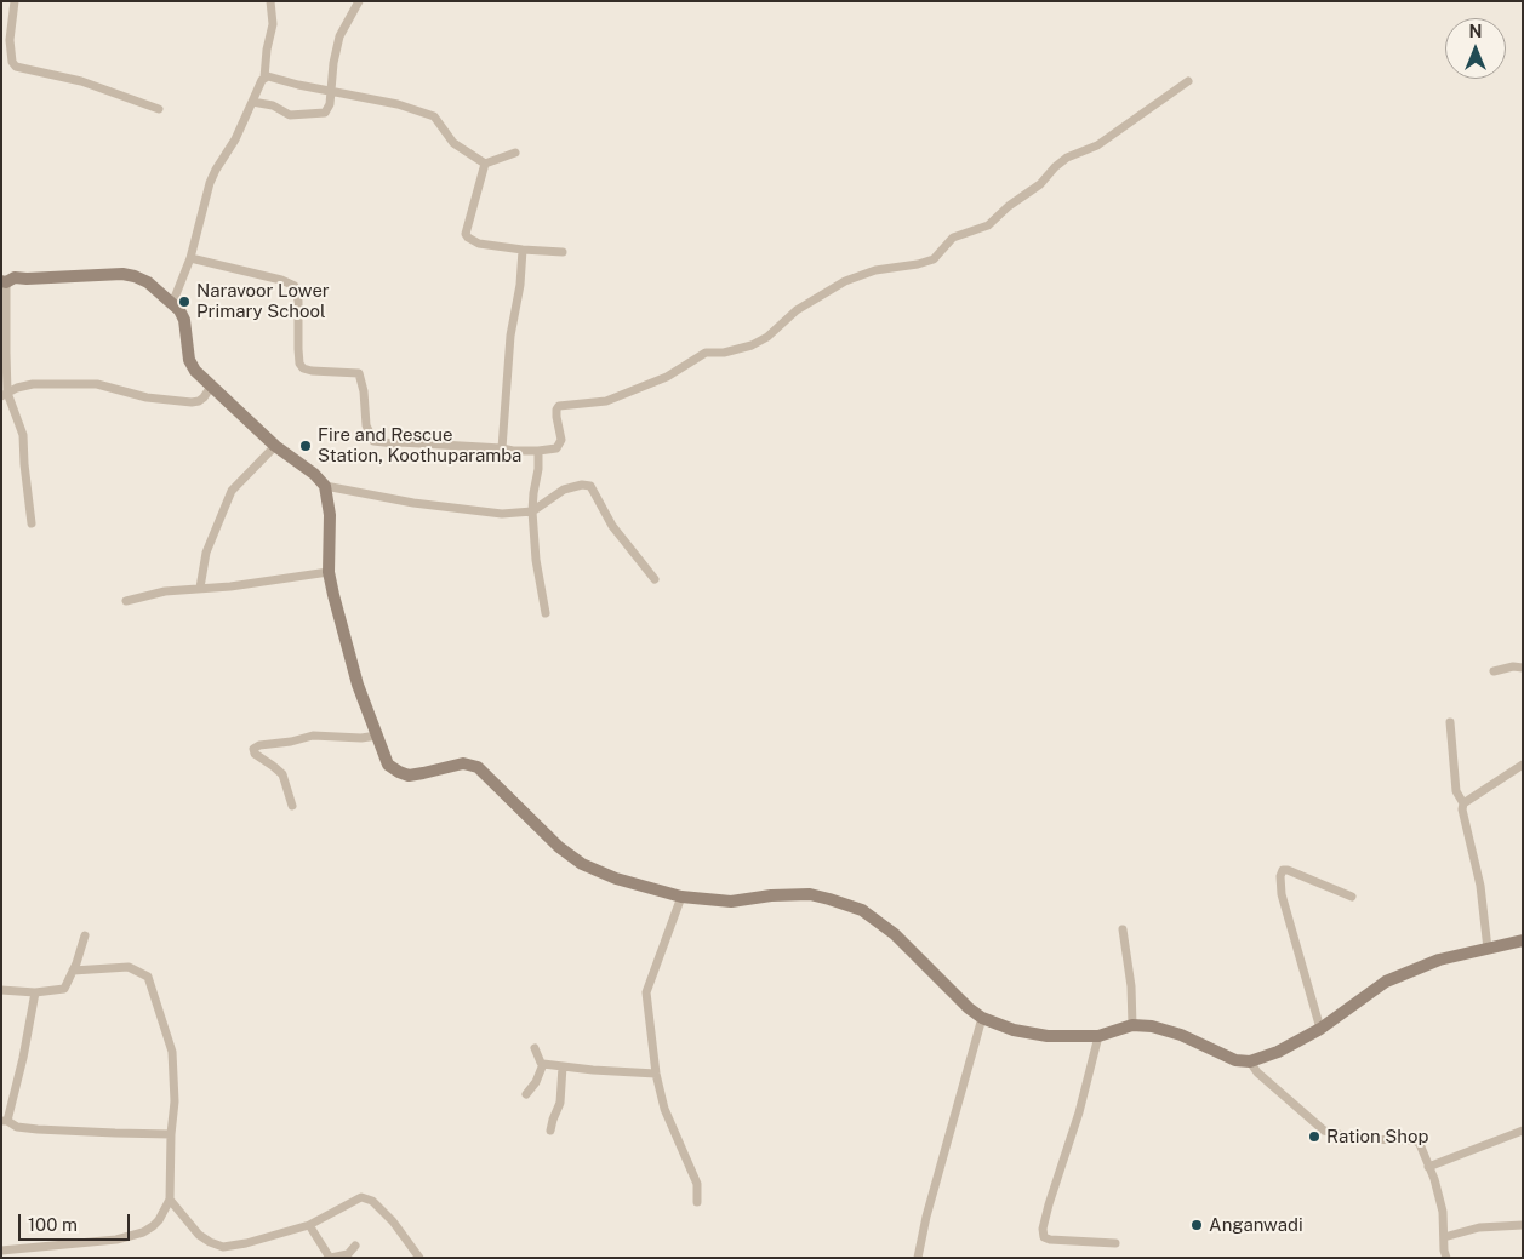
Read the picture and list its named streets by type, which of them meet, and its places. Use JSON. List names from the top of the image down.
{
  "places": [
    "Naravoor Lower Primary School",
    "Fire and Rescue Station, Koothuparamba",
    "Ration Shop",
    "Anganwadi"
  ],
  "scale_bar": "100 m",
  "north": "top"
}
